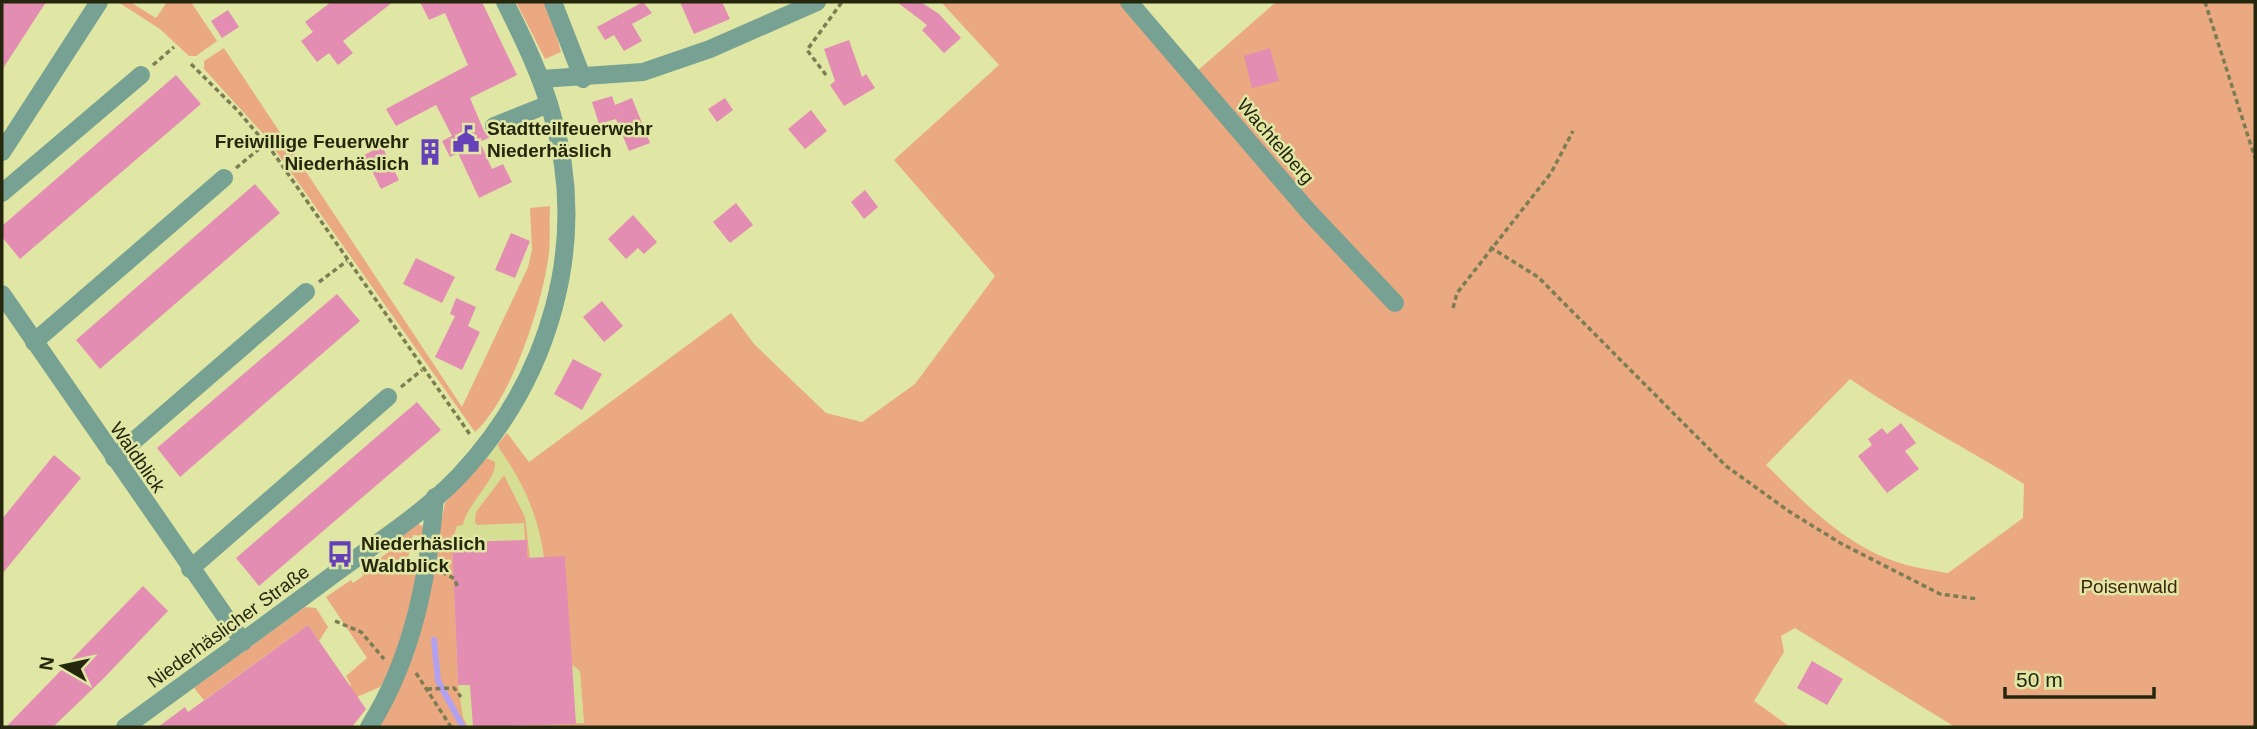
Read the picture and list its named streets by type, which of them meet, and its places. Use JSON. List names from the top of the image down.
{
  "streets": {
    "street": ["Wachtelberg", "Waldblick", "Niederhäslicher Straße"]
  },
  "crossings": [
    ["Waldblick", "Niederhäslicher Straße"]
  ],
  "parks": ["Poisenwald"],
  "places": {
    "public building": ["Stadtteilfeuerwehr Niederhäslich"],
    "building": ["Freiwillige Feuerwehr Niederhäslich"],
    "bus stop": ["Niederhäslich Waldblick"]
  },
  "scale_bar": "50 m",
  "north": "left"
}
